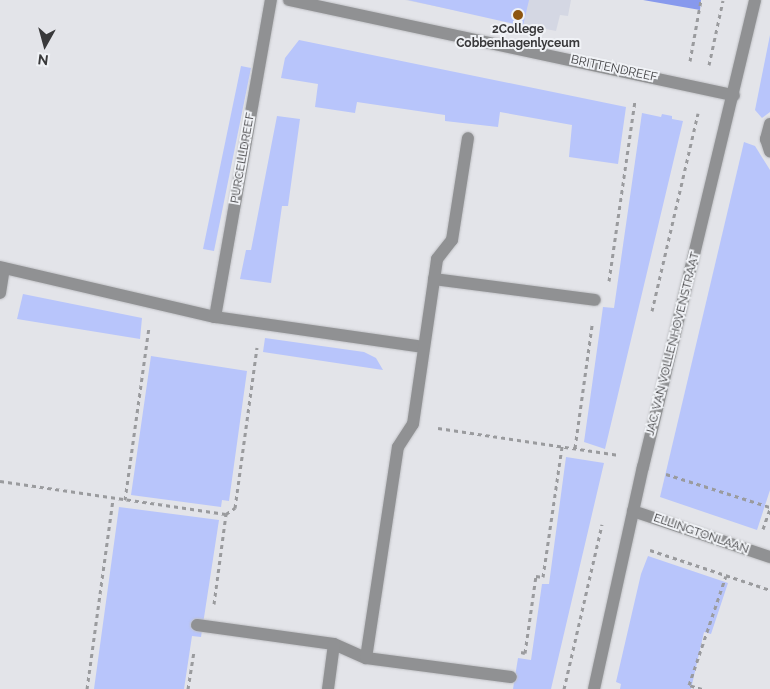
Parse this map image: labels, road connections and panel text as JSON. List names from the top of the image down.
{
  "streets": {
    "street": [
      "BRITTENDREEF",
      "PURCELLDREEF",
      "JAC. VAN VOLLENHOVENSTRAAT",
      "ELLINGTONLAAN"
    ]
  },
  "crossings": [
    ["BRITTENDREEF", "JAC. VAN VOLLENHOVENSTRAAT"],
    ["JAC. VAN VOLLENHOVENSTRAAT", "ELLINGTONLAAN"]
  ],
  "places": ["2College Cobbenhagenlyceum"],
  "north": "bottom"
}
